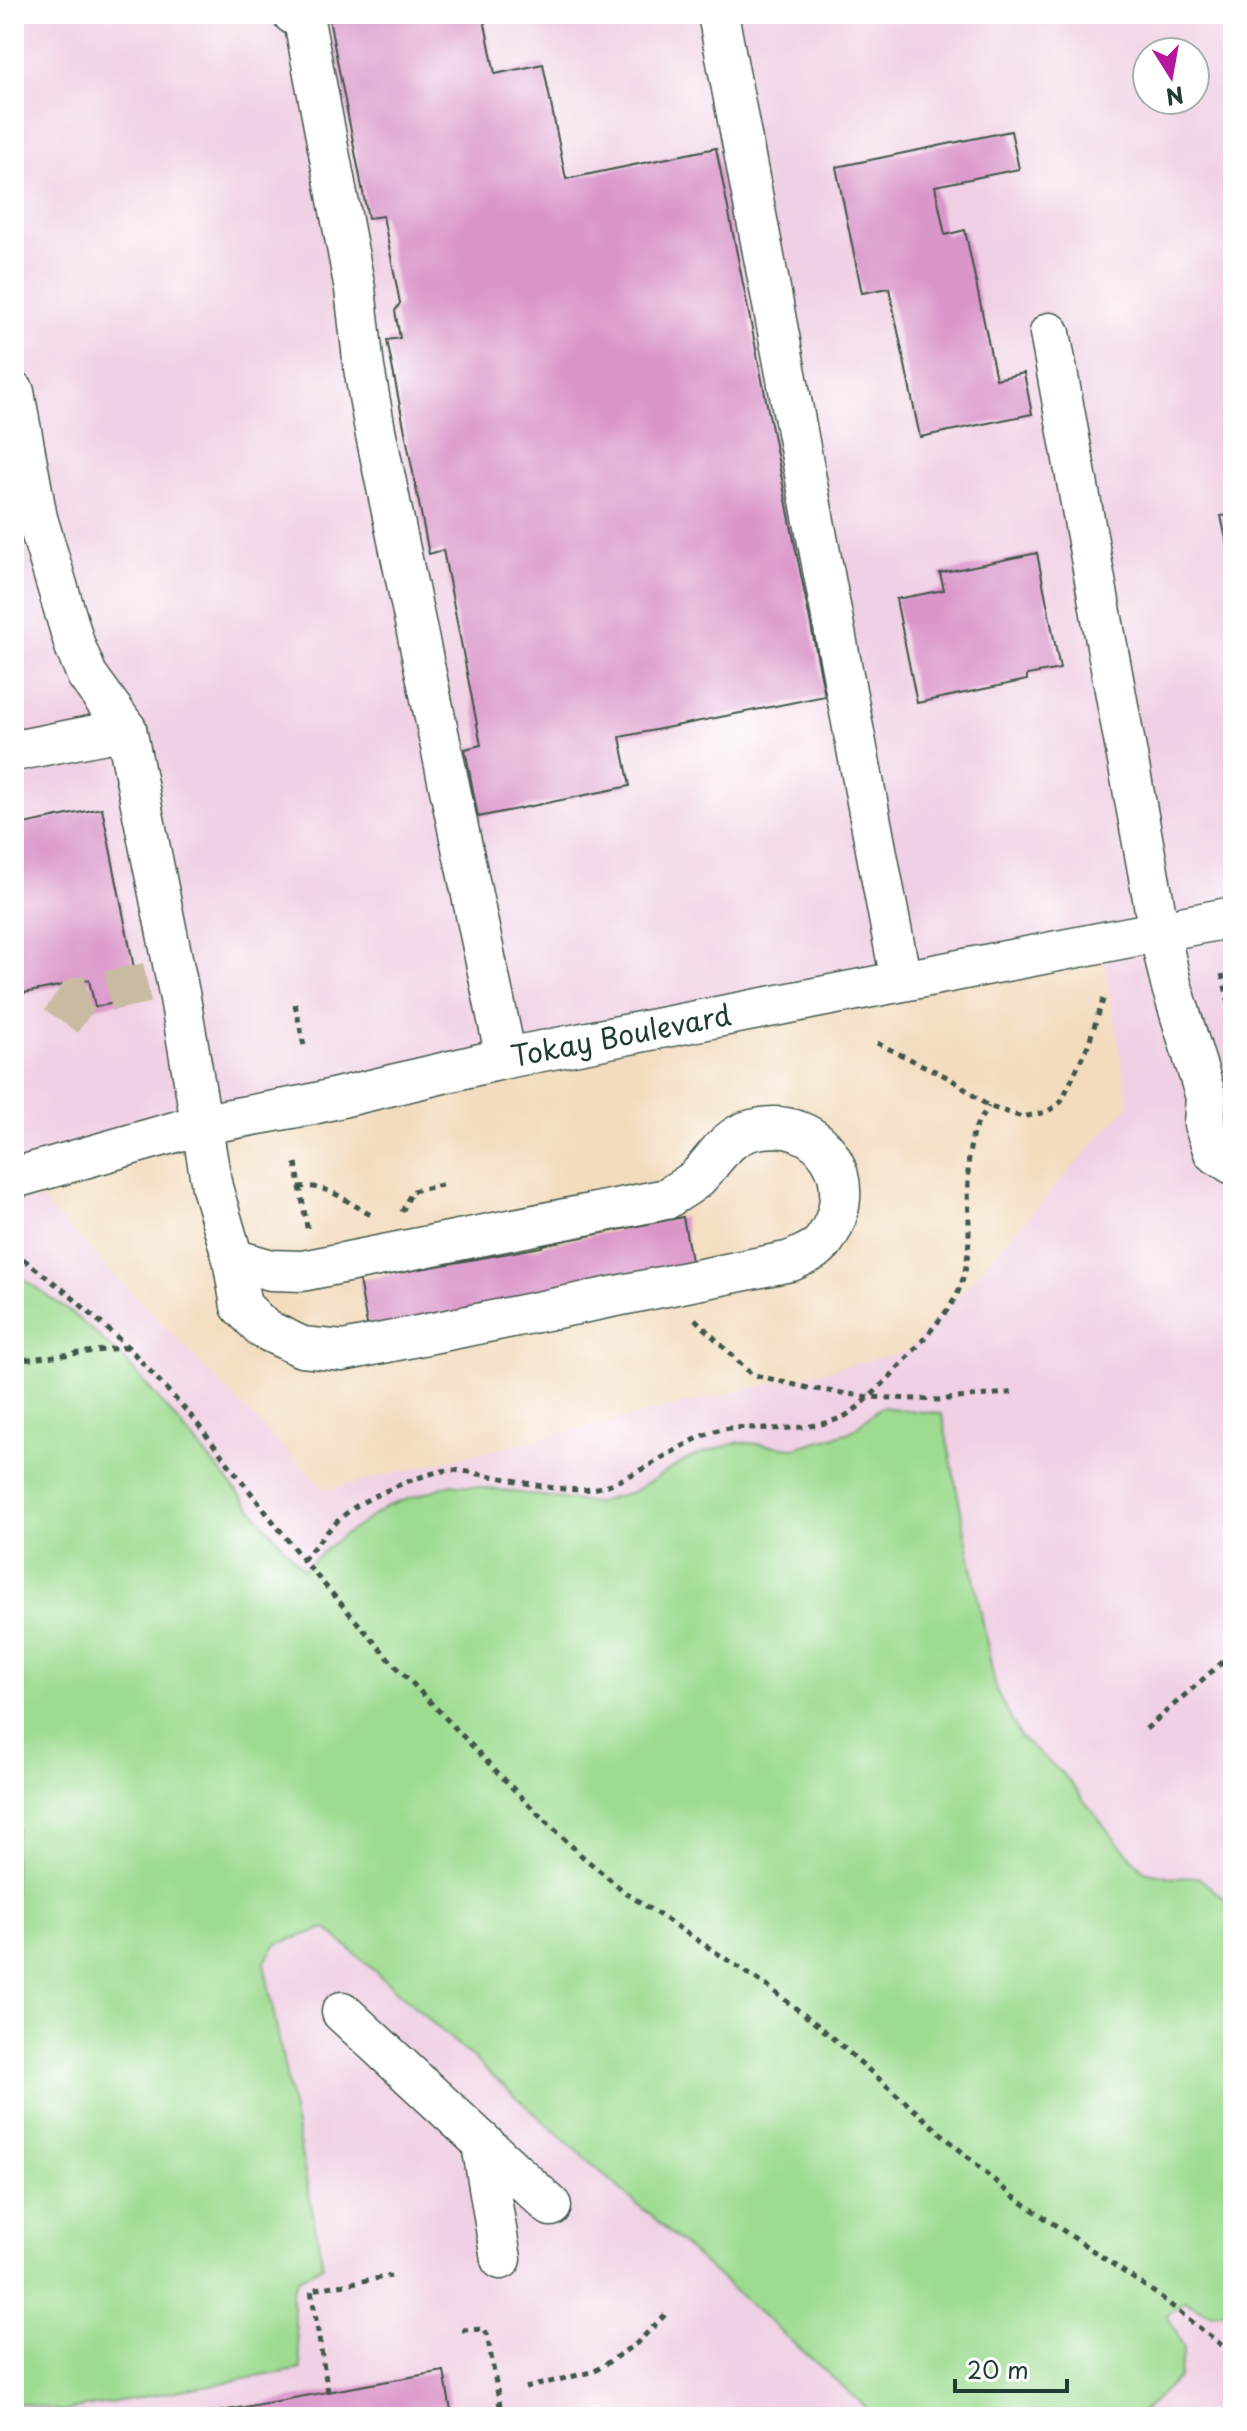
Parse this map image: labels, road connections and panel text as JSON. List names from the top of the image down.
{
  "streets": {
    "street": ["Tokay Boulevard"]
  },
  "scale_bar": "20 m",
  "north": "bottom"
}
